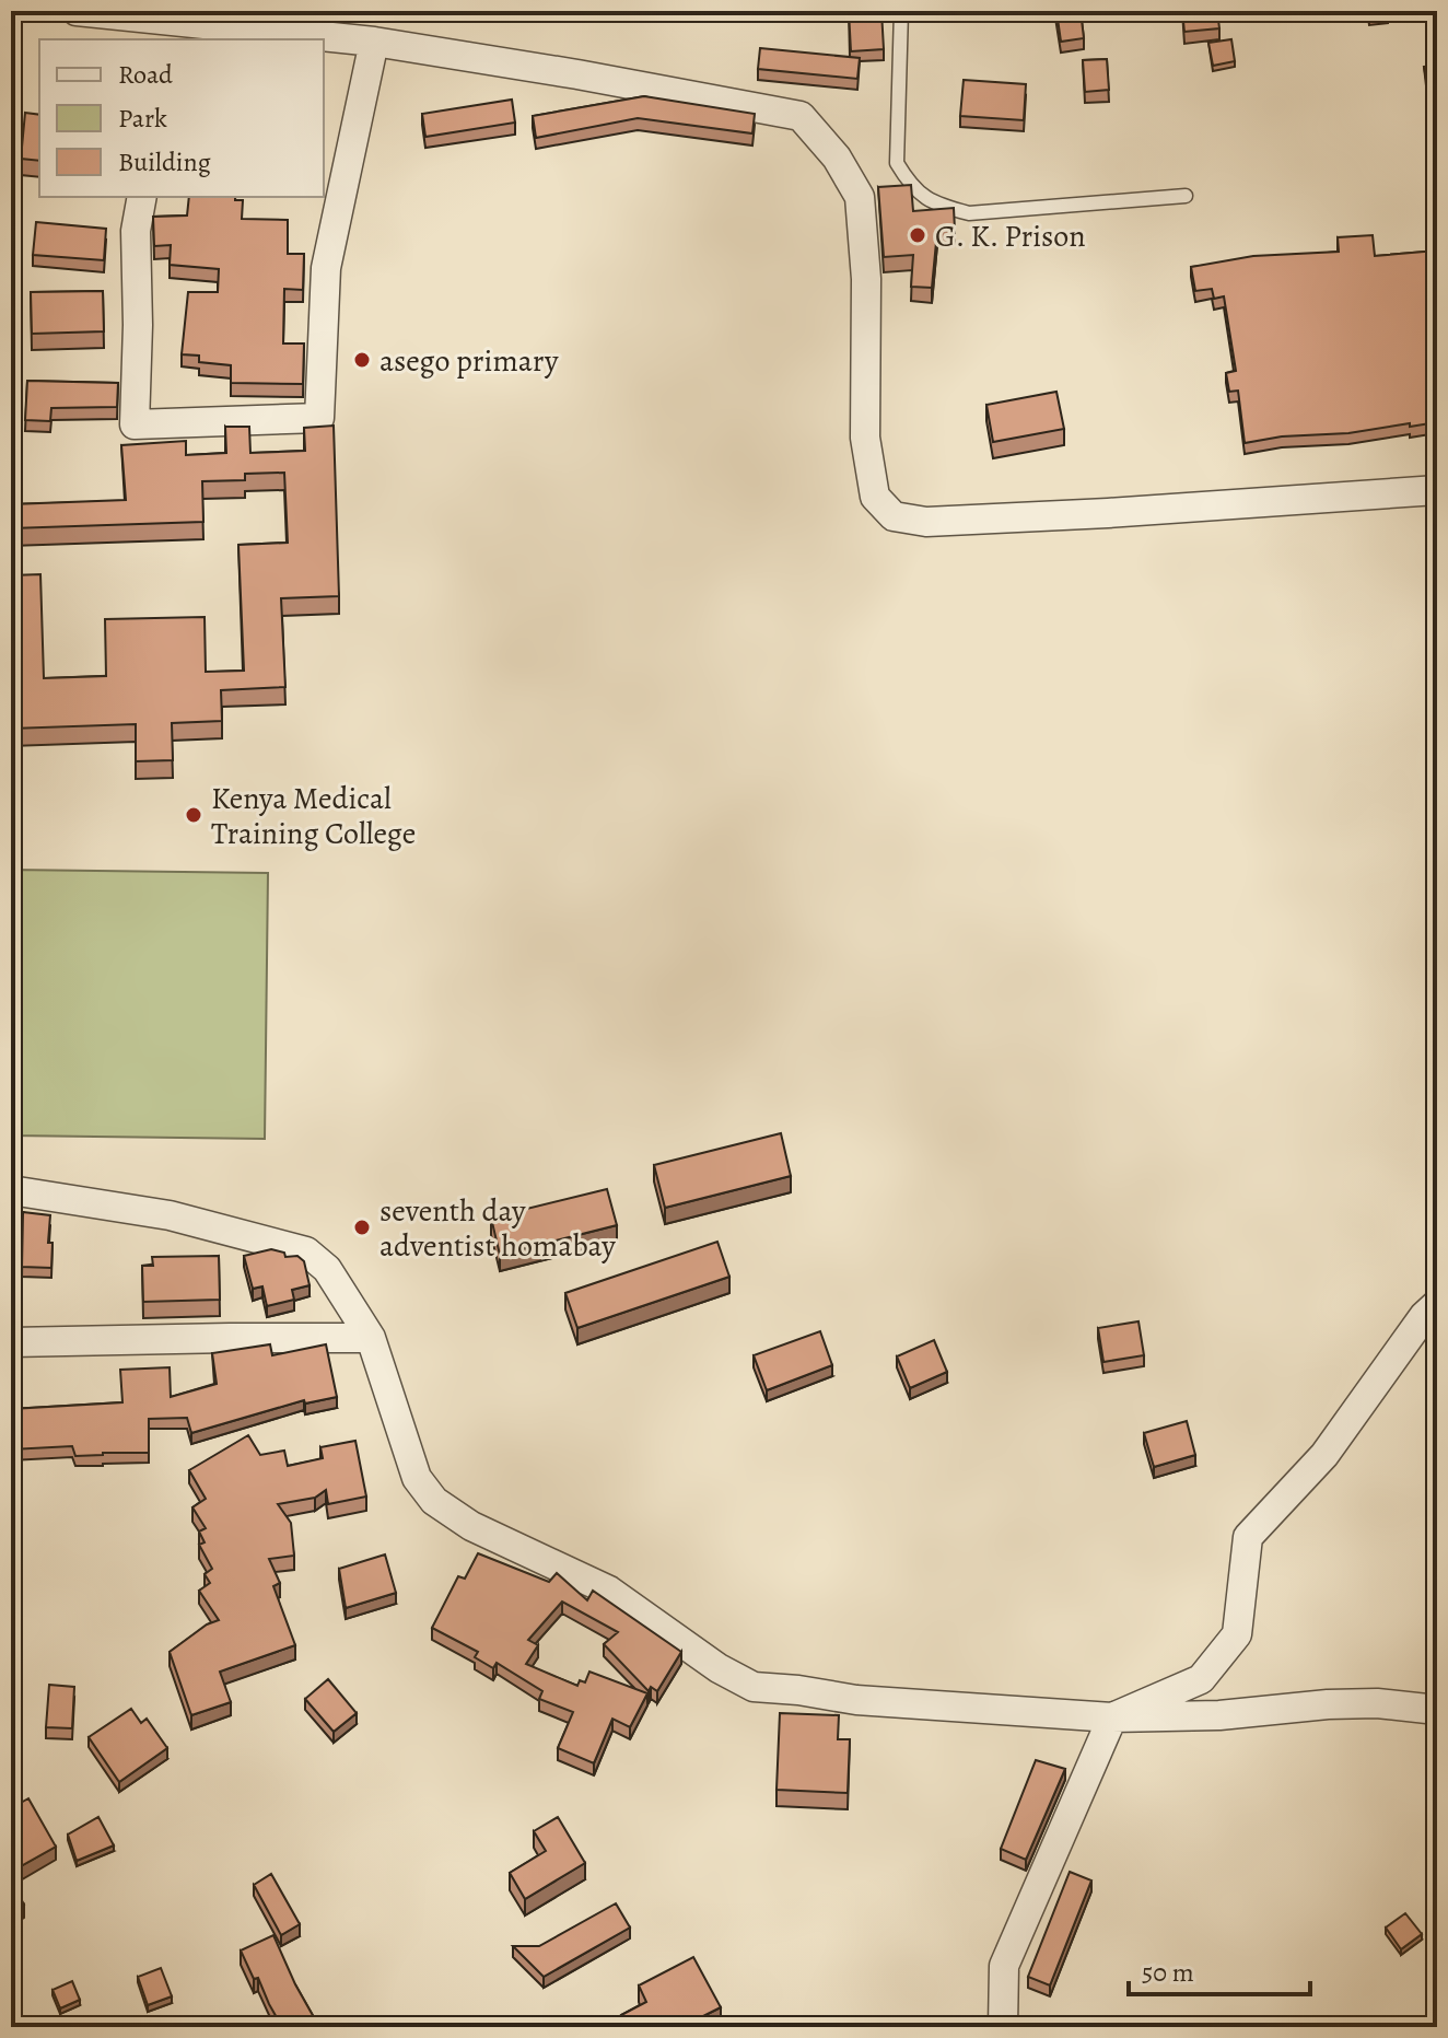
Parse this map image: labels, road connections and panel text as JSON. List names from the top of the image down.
{
  "places": [
    "G. K. Prison",
    "asego primary",
    "Kenya Medical Training College",
    "seventh day adventist homabay"
  ],
  "legend": ["Road", "Park", "Building"],
  "scale_bar": "50 m"
}
